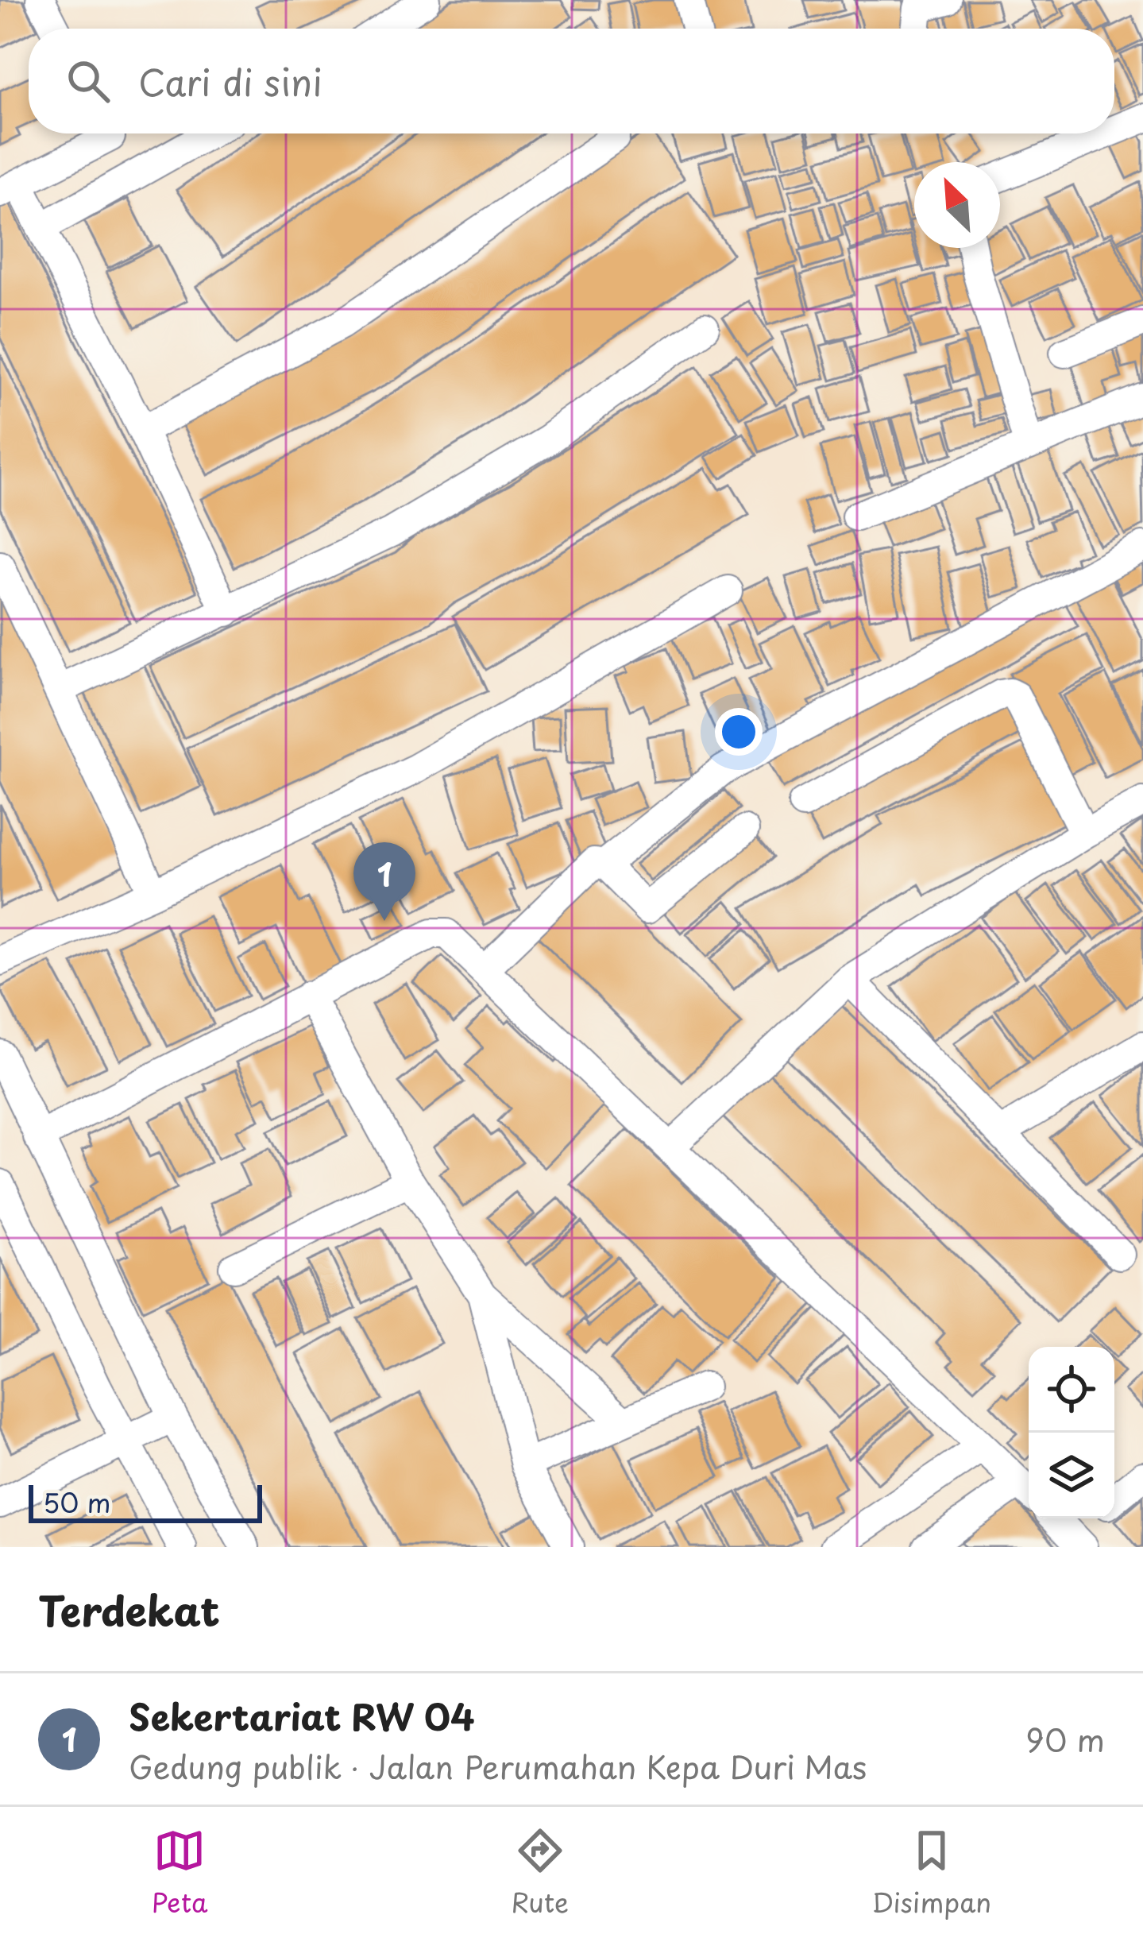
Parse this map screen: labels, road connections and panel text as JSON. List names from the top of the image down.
{
  "scale_bar": "50 m",
  "north": "top left",
  "page": {
    "search": "Cari di sini",
    "pins": "1",
    "scale": "50 m",
    "heading": "Terdekat",
    "list": [
      {
        "mark": "1",
        "name": "Sekertariat RW 04",
        "note": "Gedung publik · Jalan Perumahan Kepa Duri Mas",
        "value": "90 m"
      }
    ],
    "nav": ["Peta", "Rute", "Disimpan"]
  }
}
